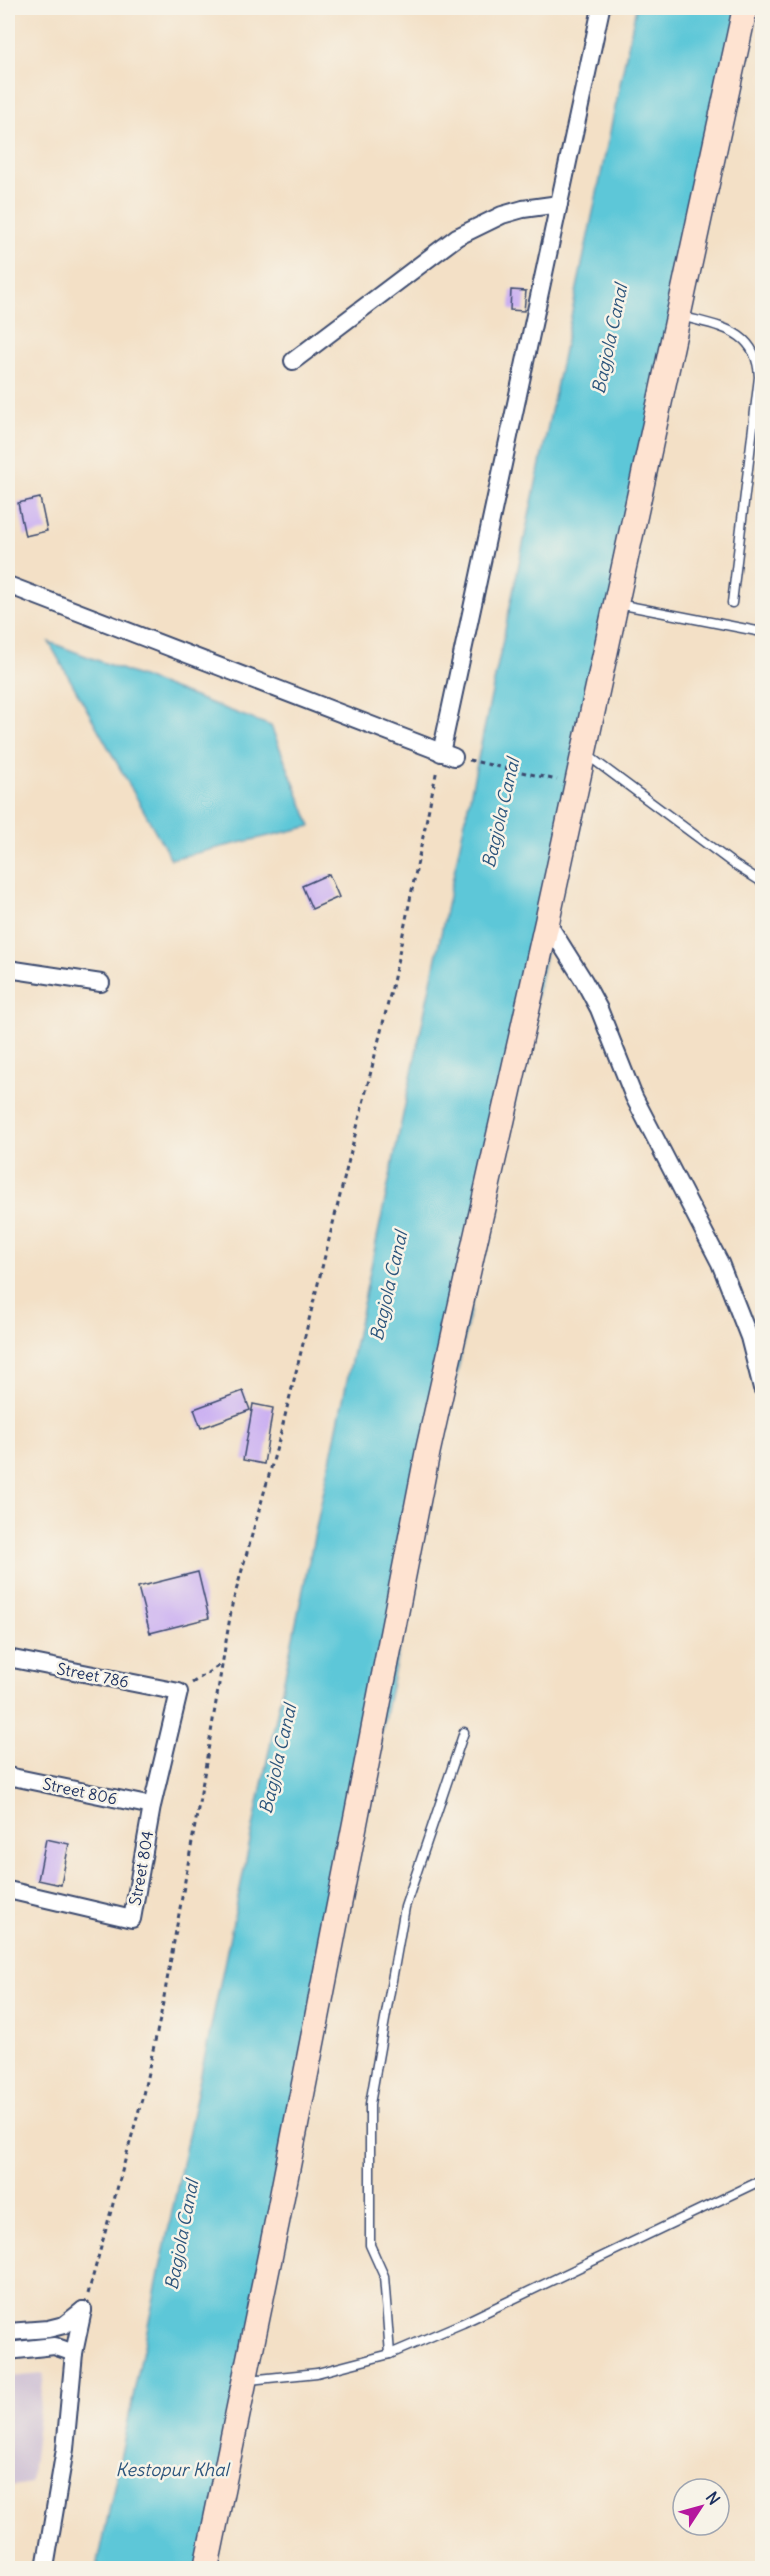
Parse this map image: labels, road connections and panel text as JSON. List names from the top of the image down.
{
  "streets": {
    "street": ["Street 786", "Street 806", "Street 804"]
  },
  "crossings": [
    ["Street 786", "Street 804"],
    ["Street 806", "Street 804"]
  ],
  "water": ["Bagjola Canal", "Kestopur Khal"],
  "north": "top right"
}
